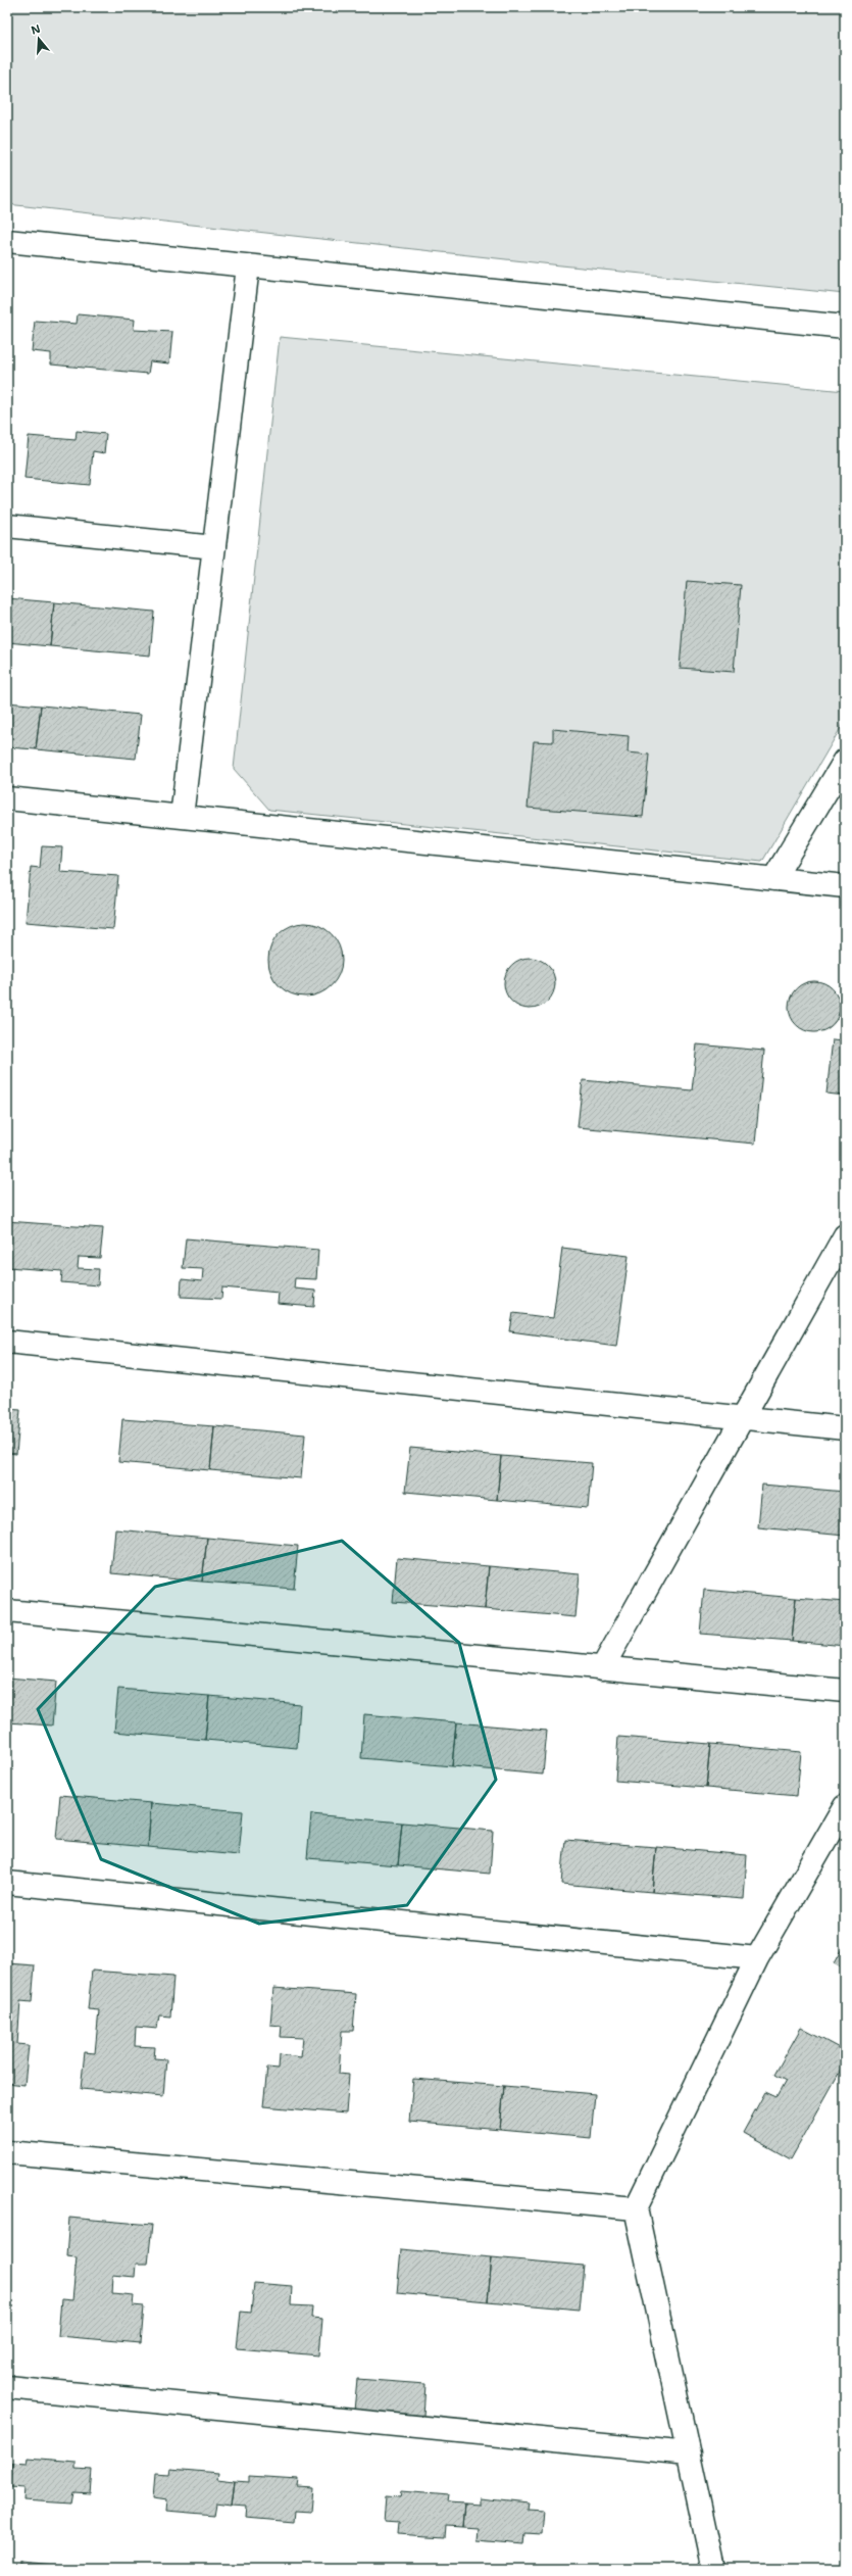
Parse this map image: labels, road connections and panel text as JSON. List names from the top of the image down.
{
  "north": "top"
}
